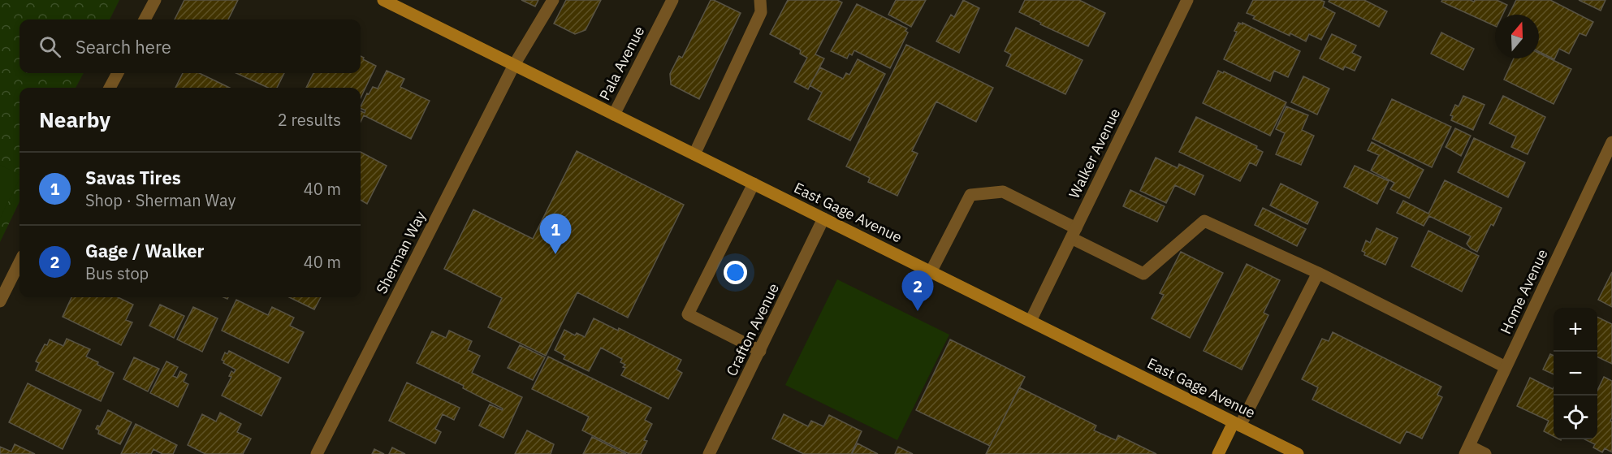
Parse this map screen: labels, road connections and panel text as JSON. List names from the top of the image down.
{
  "streets": {
    "main road": ["East Gage Avenue"],
    "street": [
      "Pala Avenue",
      "Walker Avenue",
      "Sherman Way",
      "Home Avenue",
      "Crafton Avenue"
    ]
  },
  "crossings": [
    ["Pala Avenue", "East Gage Avenue"],
    ["Walker Avenue", "East Gage Avenue"],
    ["East Gage Avenue", "Sherman Way"],
    ["East Gage Avenue", "Crafton Avenue"]
  ],
  "north": "top",
  "page": {
    "search": "Search here",
    "heading": ["Nearby", "2 results"],
    "list": [
      {
        "mark": "1",
        "name": "Savas Tires",
        "note": "Shop · Sherman Way",
        "value": "40 m"
      },
      {
        "mark": "2",
        "name": "Gage / Walker",
        "note": "Bus stop",
        "value": "40 m"
      }
    ],
    "pins": ["1", "2"],
    "map_buttons": ["+", "−"]
  }
}
